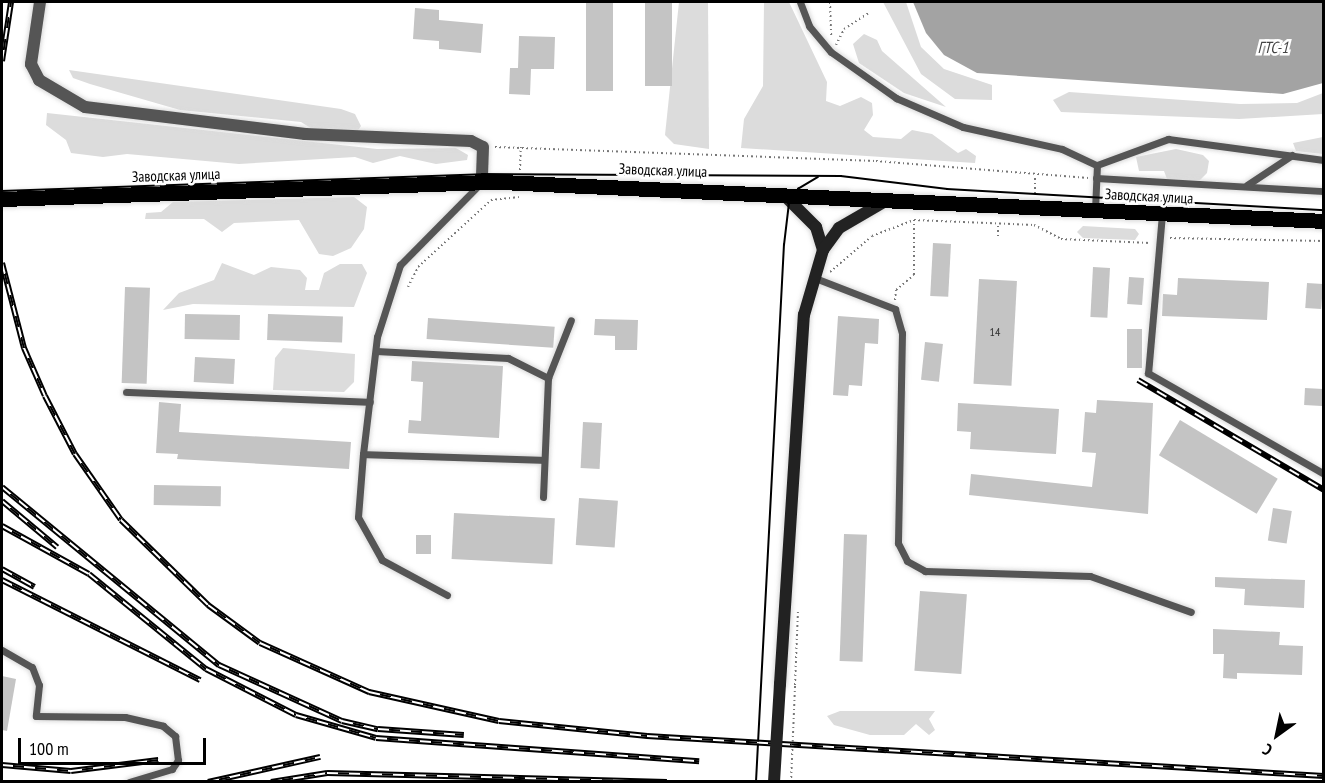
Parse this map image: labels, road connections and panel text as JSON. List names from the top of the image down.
{
  "streets": {
    "main road": ["Заводская улица"]
  },
  "water": ["ГТС-1"],
  "house_numbers": ["14"],
  "scale_bar": "100 m",
  "north": "bottom left"
}
